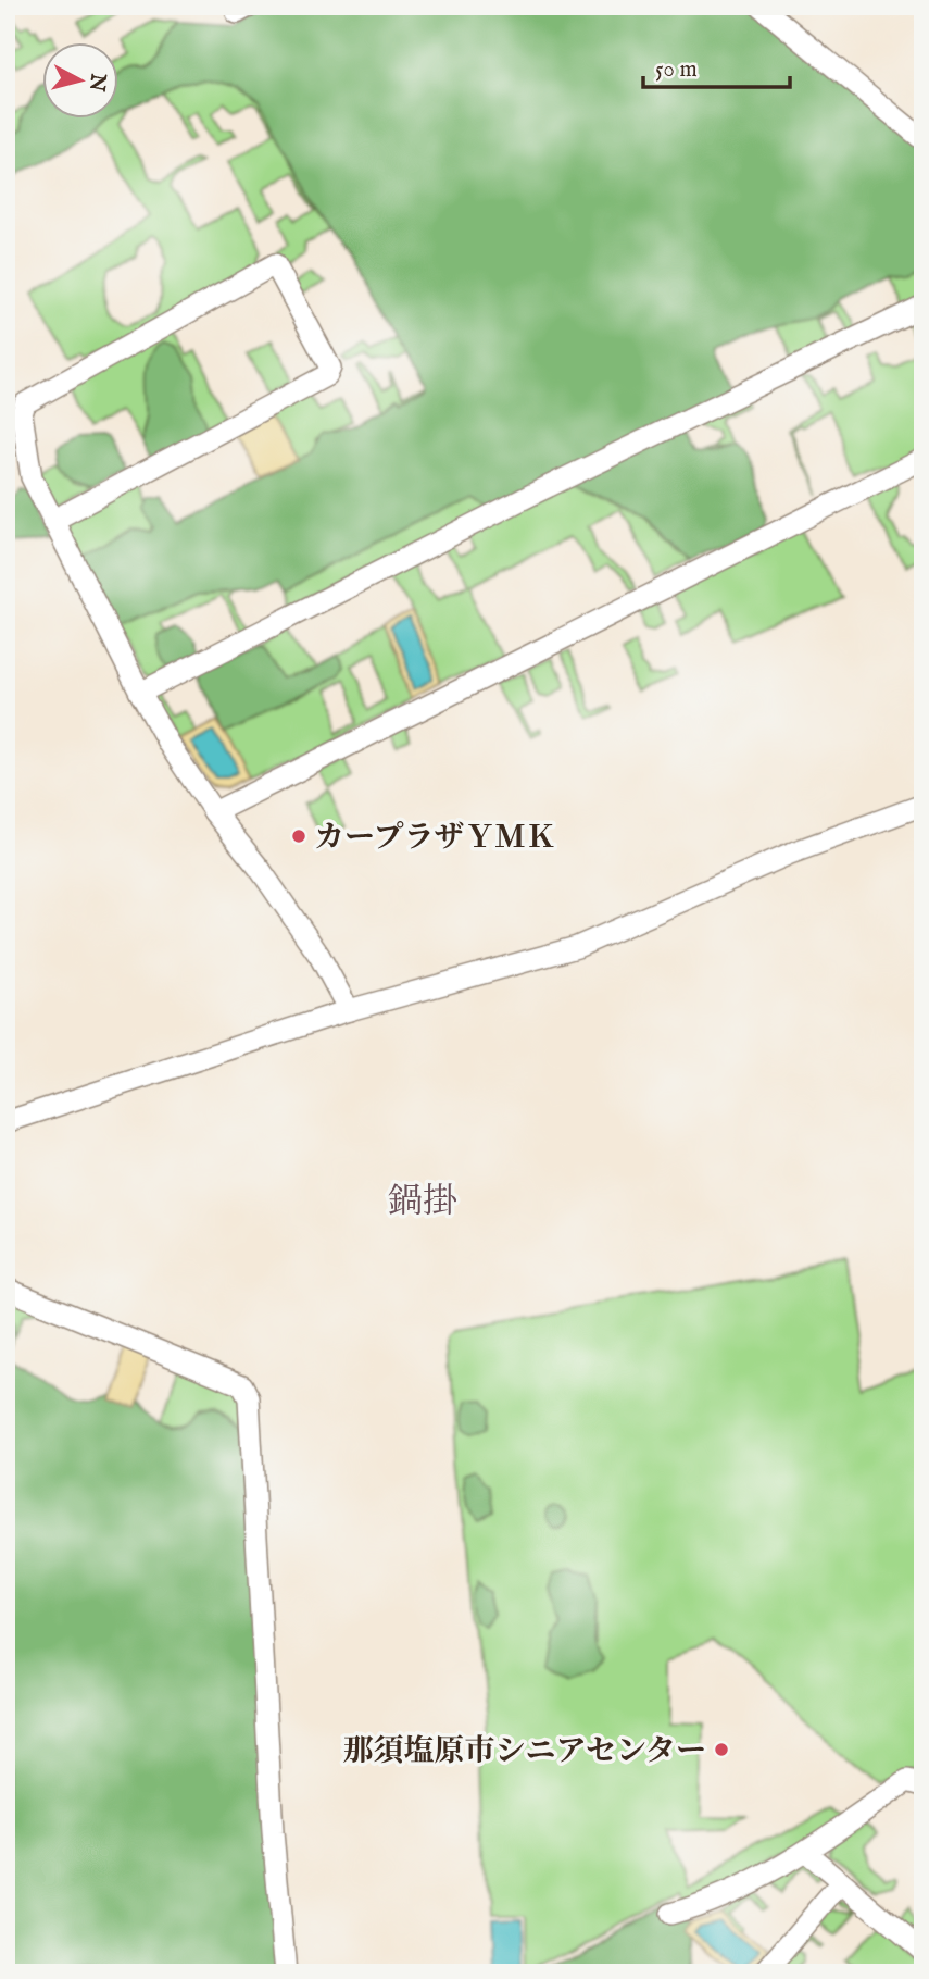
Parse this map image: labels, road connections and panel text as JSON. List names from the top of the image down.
{
  "districts": ["鍋掛"],
  "places": ["カープラザＹＭＫ", "那須塩原市シニアセンター"],
  "scale_bar": "50 m",
  "north": "right"
}
